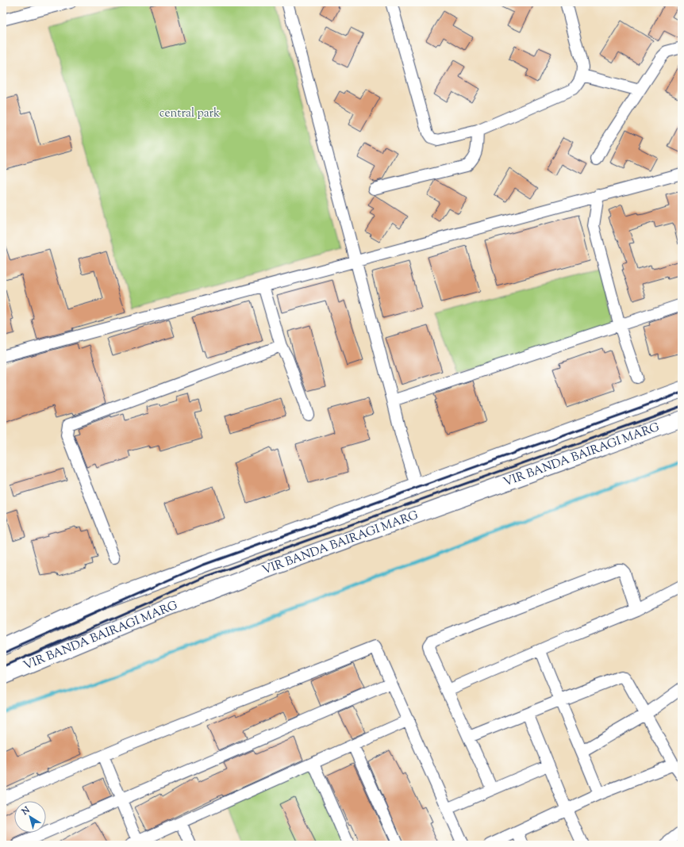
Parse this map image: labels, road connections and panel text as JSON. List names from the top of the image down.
{
  "streets": {
    "main road": ["VIR BANDA BAIRAGI MARG"]
  },
  "parks": ["central park"],
  "north": "top left"
}
